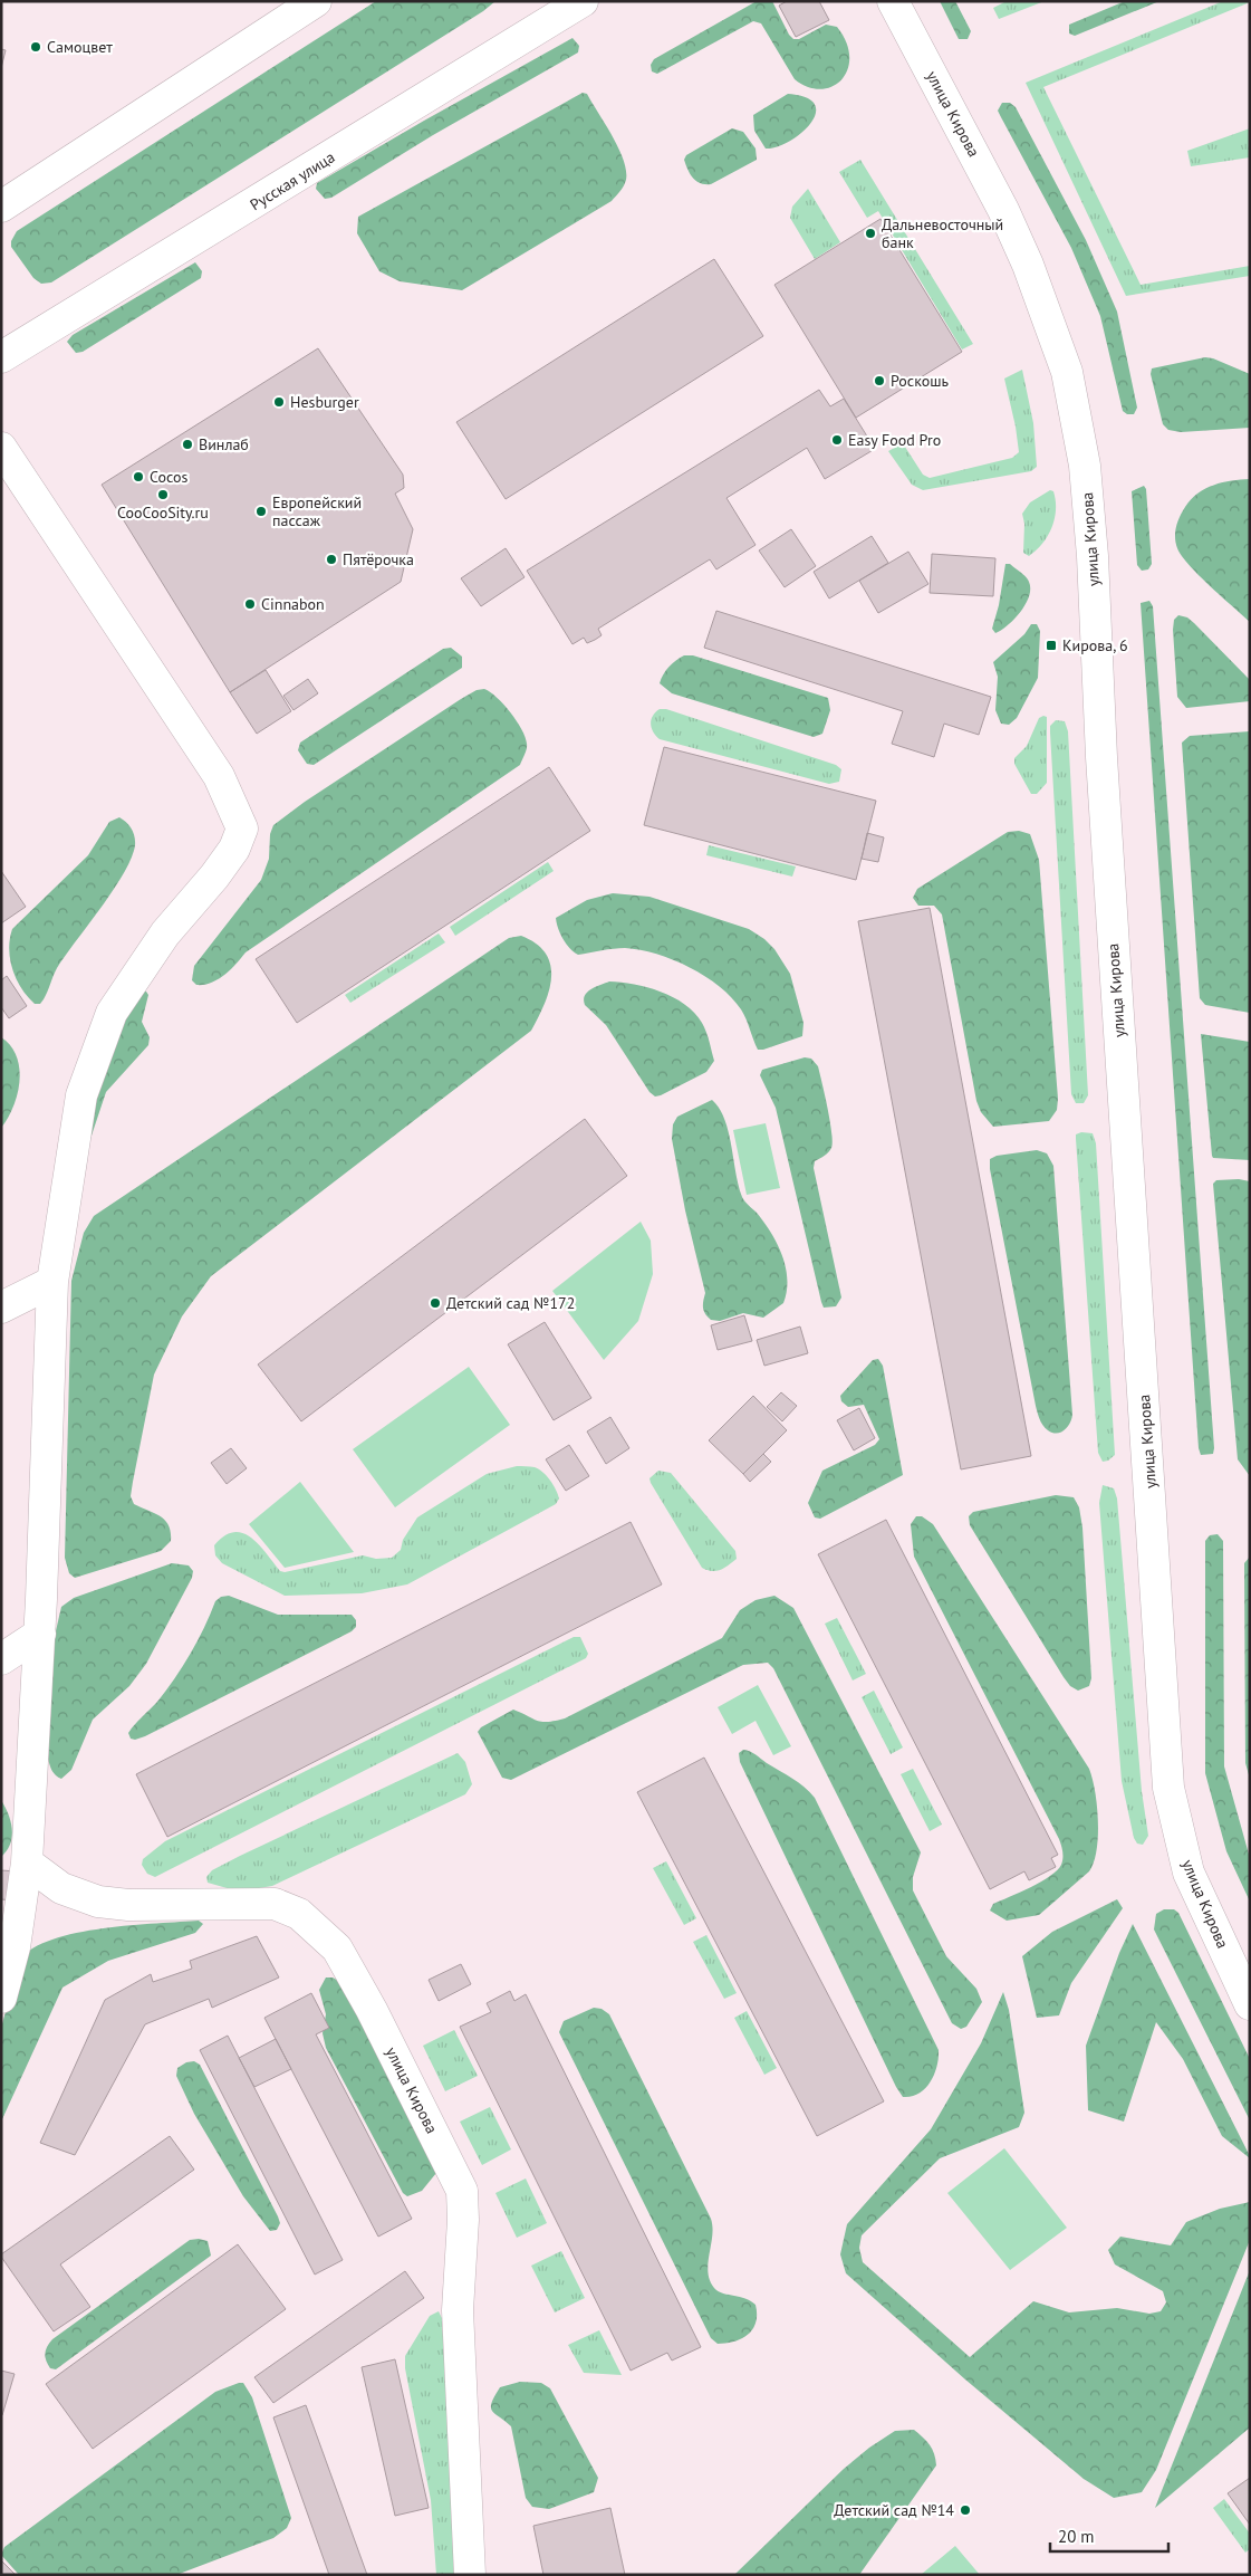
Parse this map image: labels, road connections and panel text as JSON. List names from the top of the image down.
{
  "streets": {
    "main road": ["улица Кирова", "Русская улица"]
  },
  "places": {
    "other": [
      "Самоцвет",
      "Дальневосточный банк",
      "Роскошь",
      "Hesburger",
      "Easy Food Pro",
      "Винлаб",
      "Cocos",
      "CooCooSity.ru",
      "Европейский пассаж",
      "Пятёрочка",
      "Cinnabon",
      "Детский сад №172",
      "Детский сад №14"
    ],
    "transit": ["Кирова, 6"]
  },
  "scale_bar": "20 m"
}
